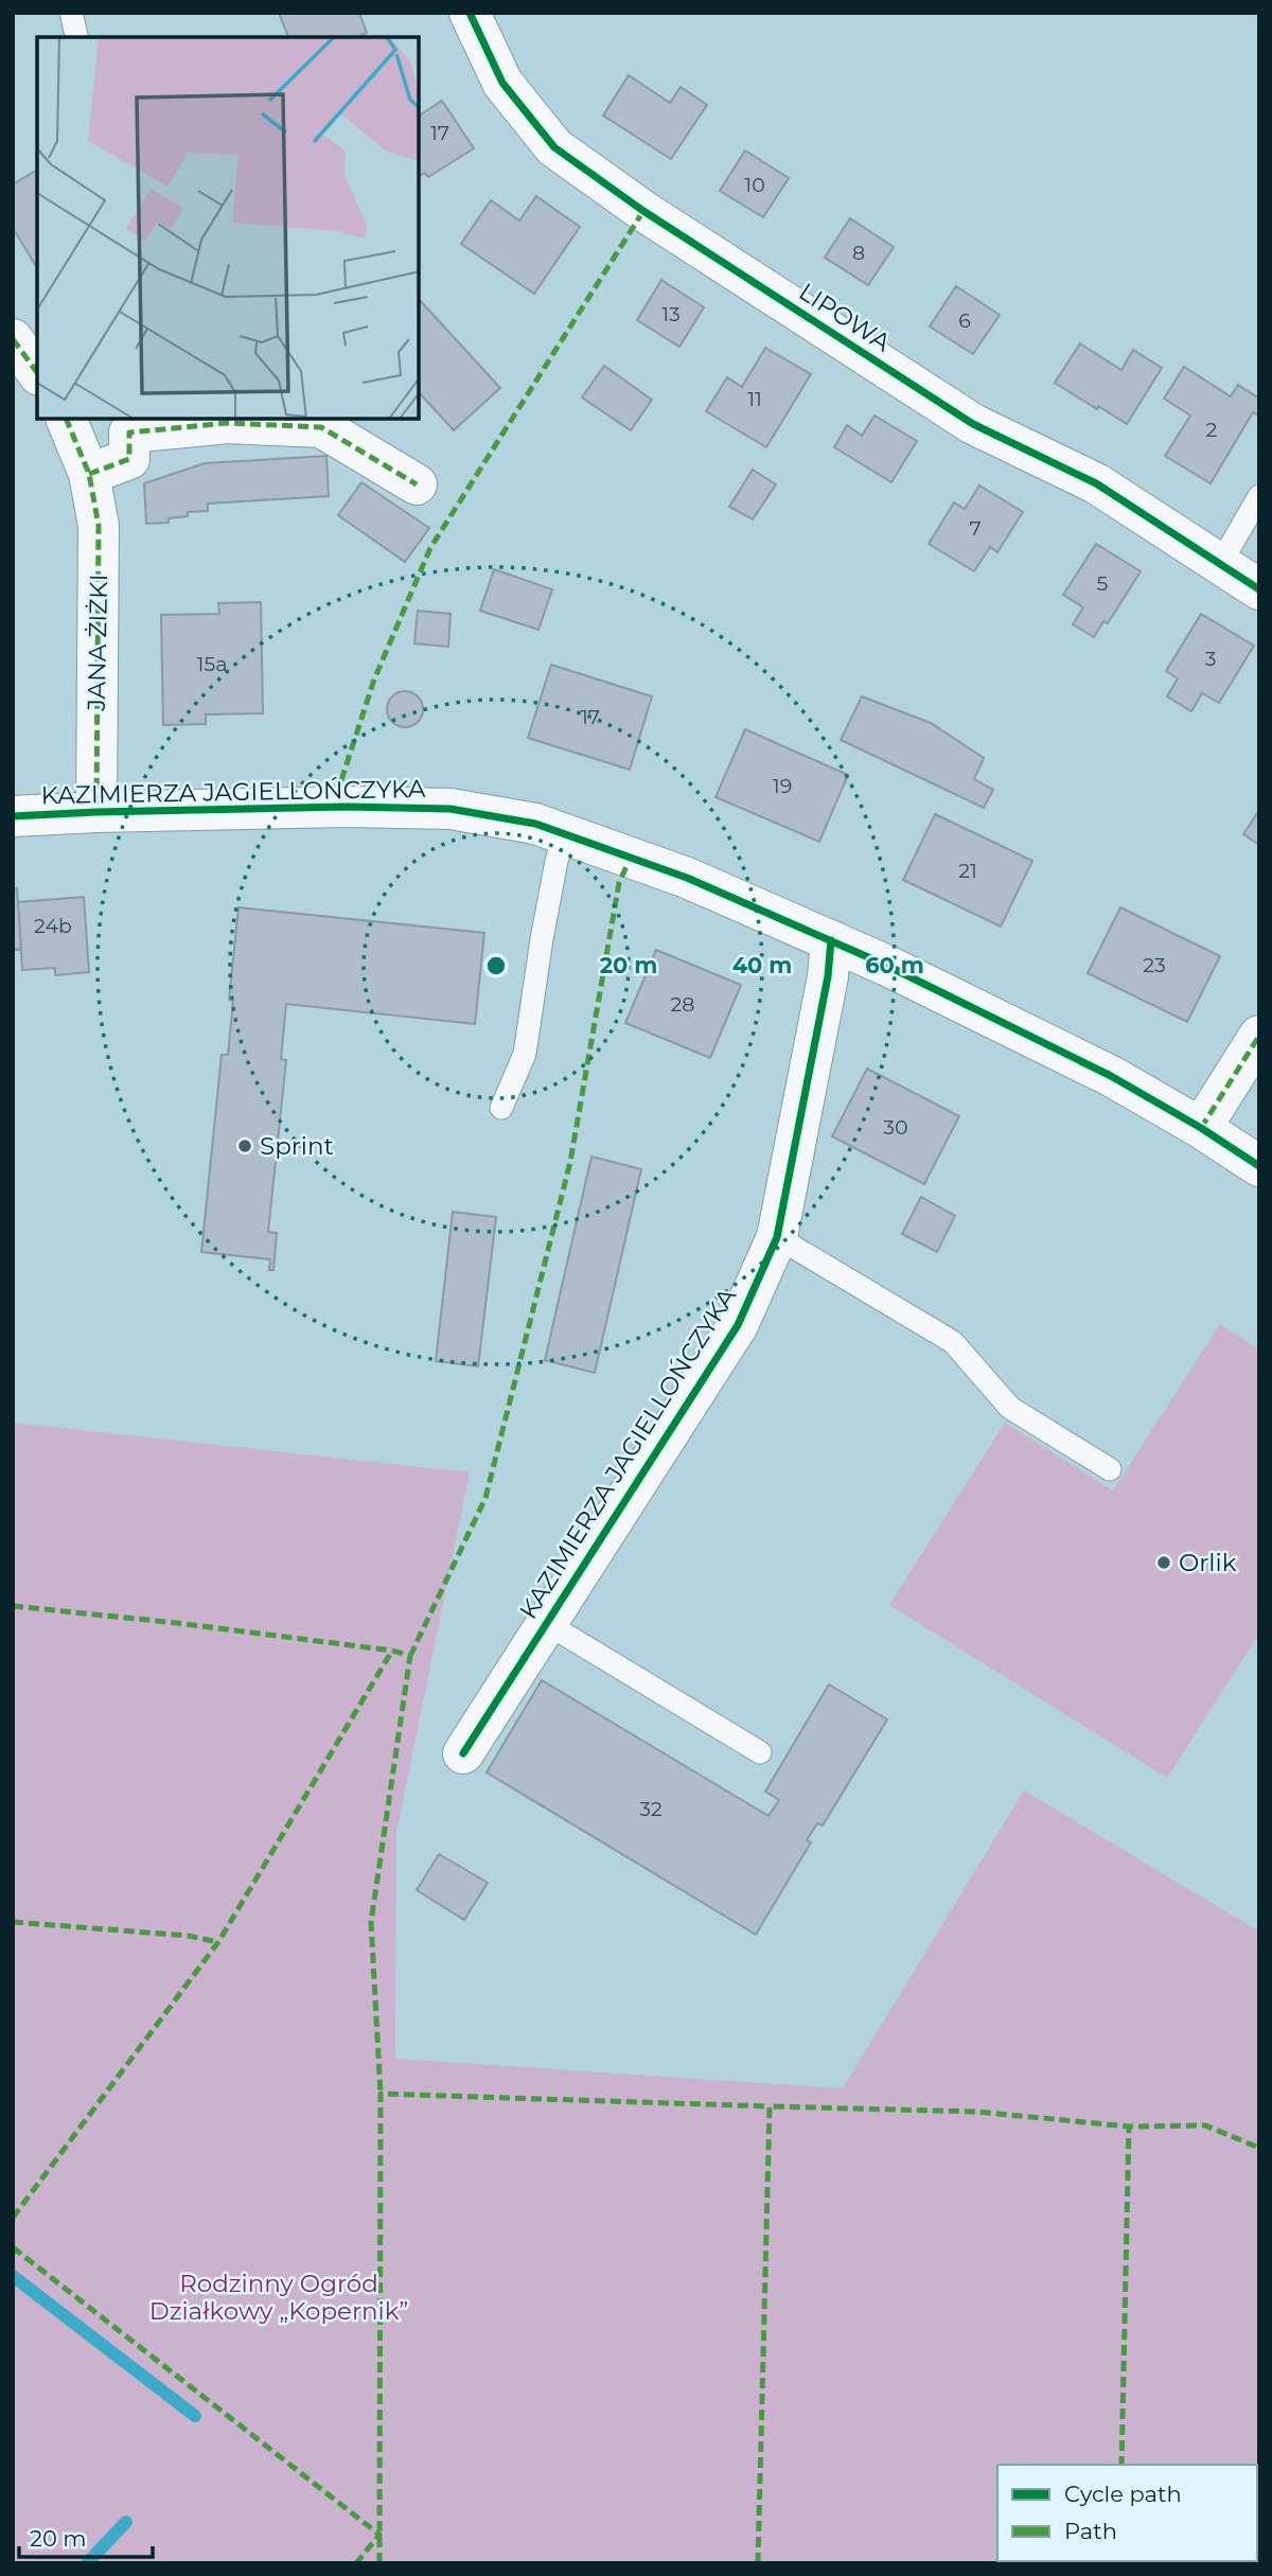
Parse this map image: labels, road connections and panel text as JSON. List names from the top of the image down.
{
  "streets": {
    "street": ["LIPOWA", "JANA ŻIŻKI", "KAZIMIERZA JAGIELLOŃCZYKA"]
  },
  "crossings": [
    ["JANA ŻIŻKI", "KAZIMIERZA JAGIELLOŃCZYKA"]
  ],
  "parks": ["Rodzinny Ogród Działkowy „Kopernik”"],
  "places": ["Sprint", "Orlik"],
  "house_numbers": [
    "17",
    "10",
    "8",
    "13",
    "6",
    "11",
    "2",
    "7",
    "5",
    "3",
    "15a",
    "17",
    "19",
    "21",
    "24b",
    "23",
    "28",
    "30",
    "32"
  ],
  "legend": ["Cycle path", "Path"],
  "scale_bar": "20 m",
  "rings": ["20 m", "40 m", "60 m"]
}
